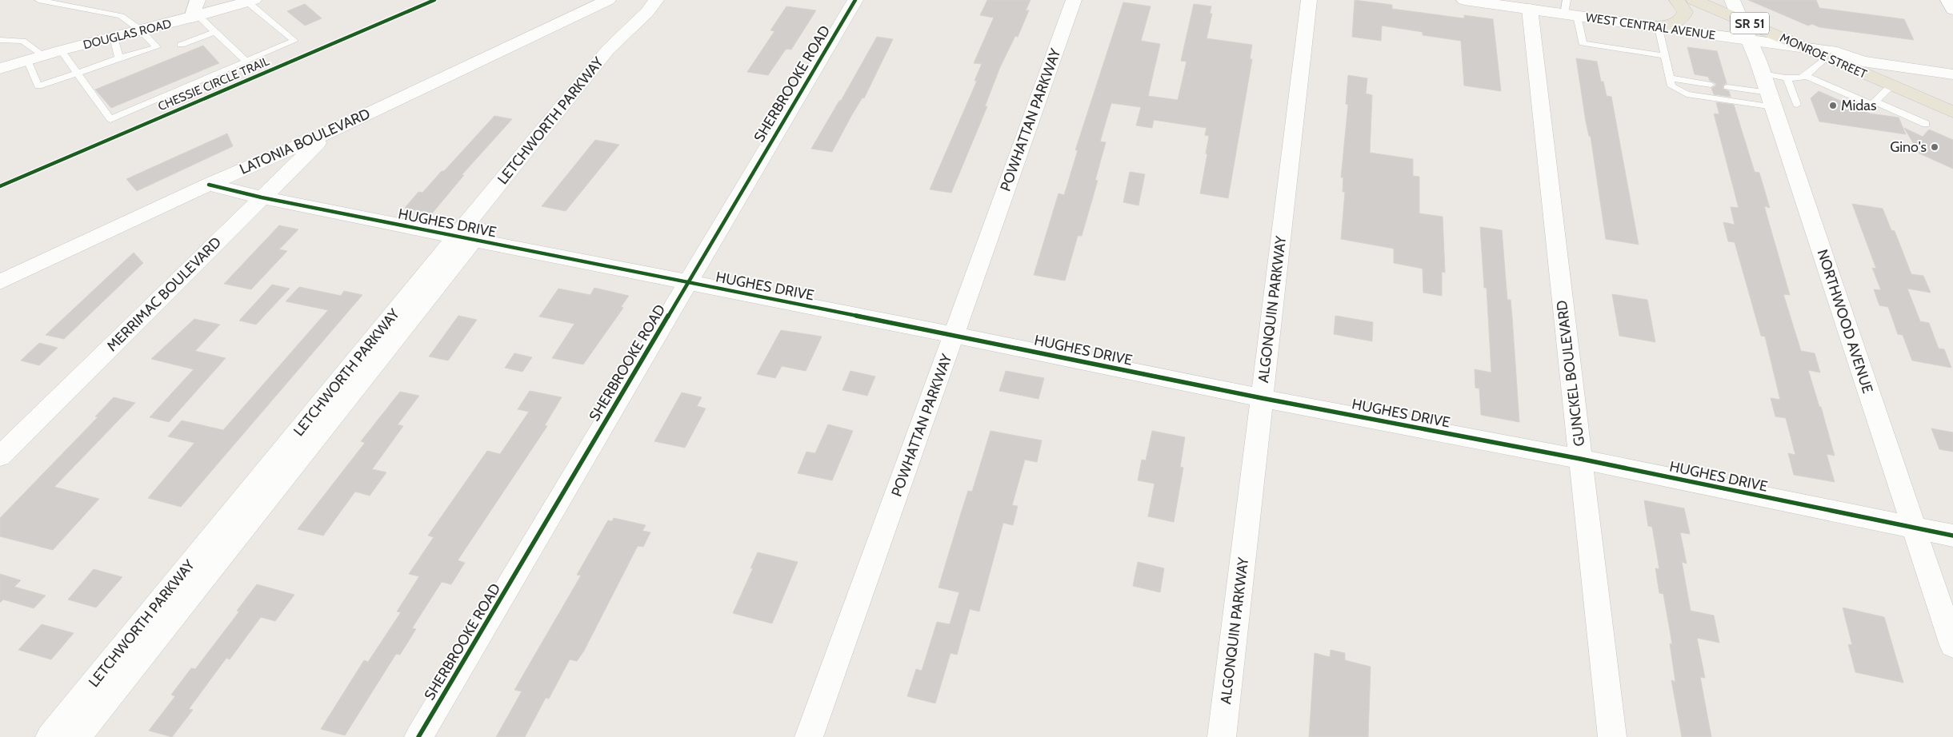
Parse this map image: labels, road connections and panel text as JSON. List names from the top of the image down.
{
  "streets": {
    "main road": ["SR 51", "MONROE STREET"],
    "street": [
      "WEST CENTRAL AVENUE",
      "DOUGLAS ROAD",
      "SHERBROOKE ROAD",
      "POWHATTAN PARKWAY",
      "LETCHWORTH PARKWAY",
      "LATONIA BOULEVARD",
      "HUGHES DRIVE",
      "MERRIMAC BOULEVARD",
      "ALGONQUIN PARKWAY",
      "NORTHWOOD AVENUE",
      "GUNCKEL BOULEVARD"
    ],
    "cycle path": ["CHESSIE CIRCLE TRAIL"]
  },
  "crossings": [
    ["WEST CENTRAL AVENUE", "MONROE STREET"],
    ["WEST CENTRAL AVENUE", "NORTHWOOD AVENUE"],
    ["WEST CENTRAL AVENUE", "GUNCKEL BOULEVARD"],
    ["MONROE STREET", "NORTHWOOD AVENUE"],
    ["SHERBROOKE ROAD", "HUGHES DRIVE"],
    ["POWHATTAN PARKWAY", "HUGHES DRIVE"],
    ["LETCHWORTH PARKWAY", "HUGHES DRIVE"],
    ["LATONIA BOULEVARD", "HUGHES DRIVE"],
    ["LATONIA BOULEVARD", "MERRIMAC BOULEVARD"],
    ["HUGHES DRIVE", "MERRIMAC BOULEVARD"],
    ["HUGHES DRIVE", "ALGONQUIN PARKWAY"],
    ["HUGHES DRIVE", "NORTHWOOD AVENUE"],
    ["HUGHES DRIVE", "GUNCKEL BOULEVARD"]
  ],
  "places": ["Midas", "Gino's"]
}
